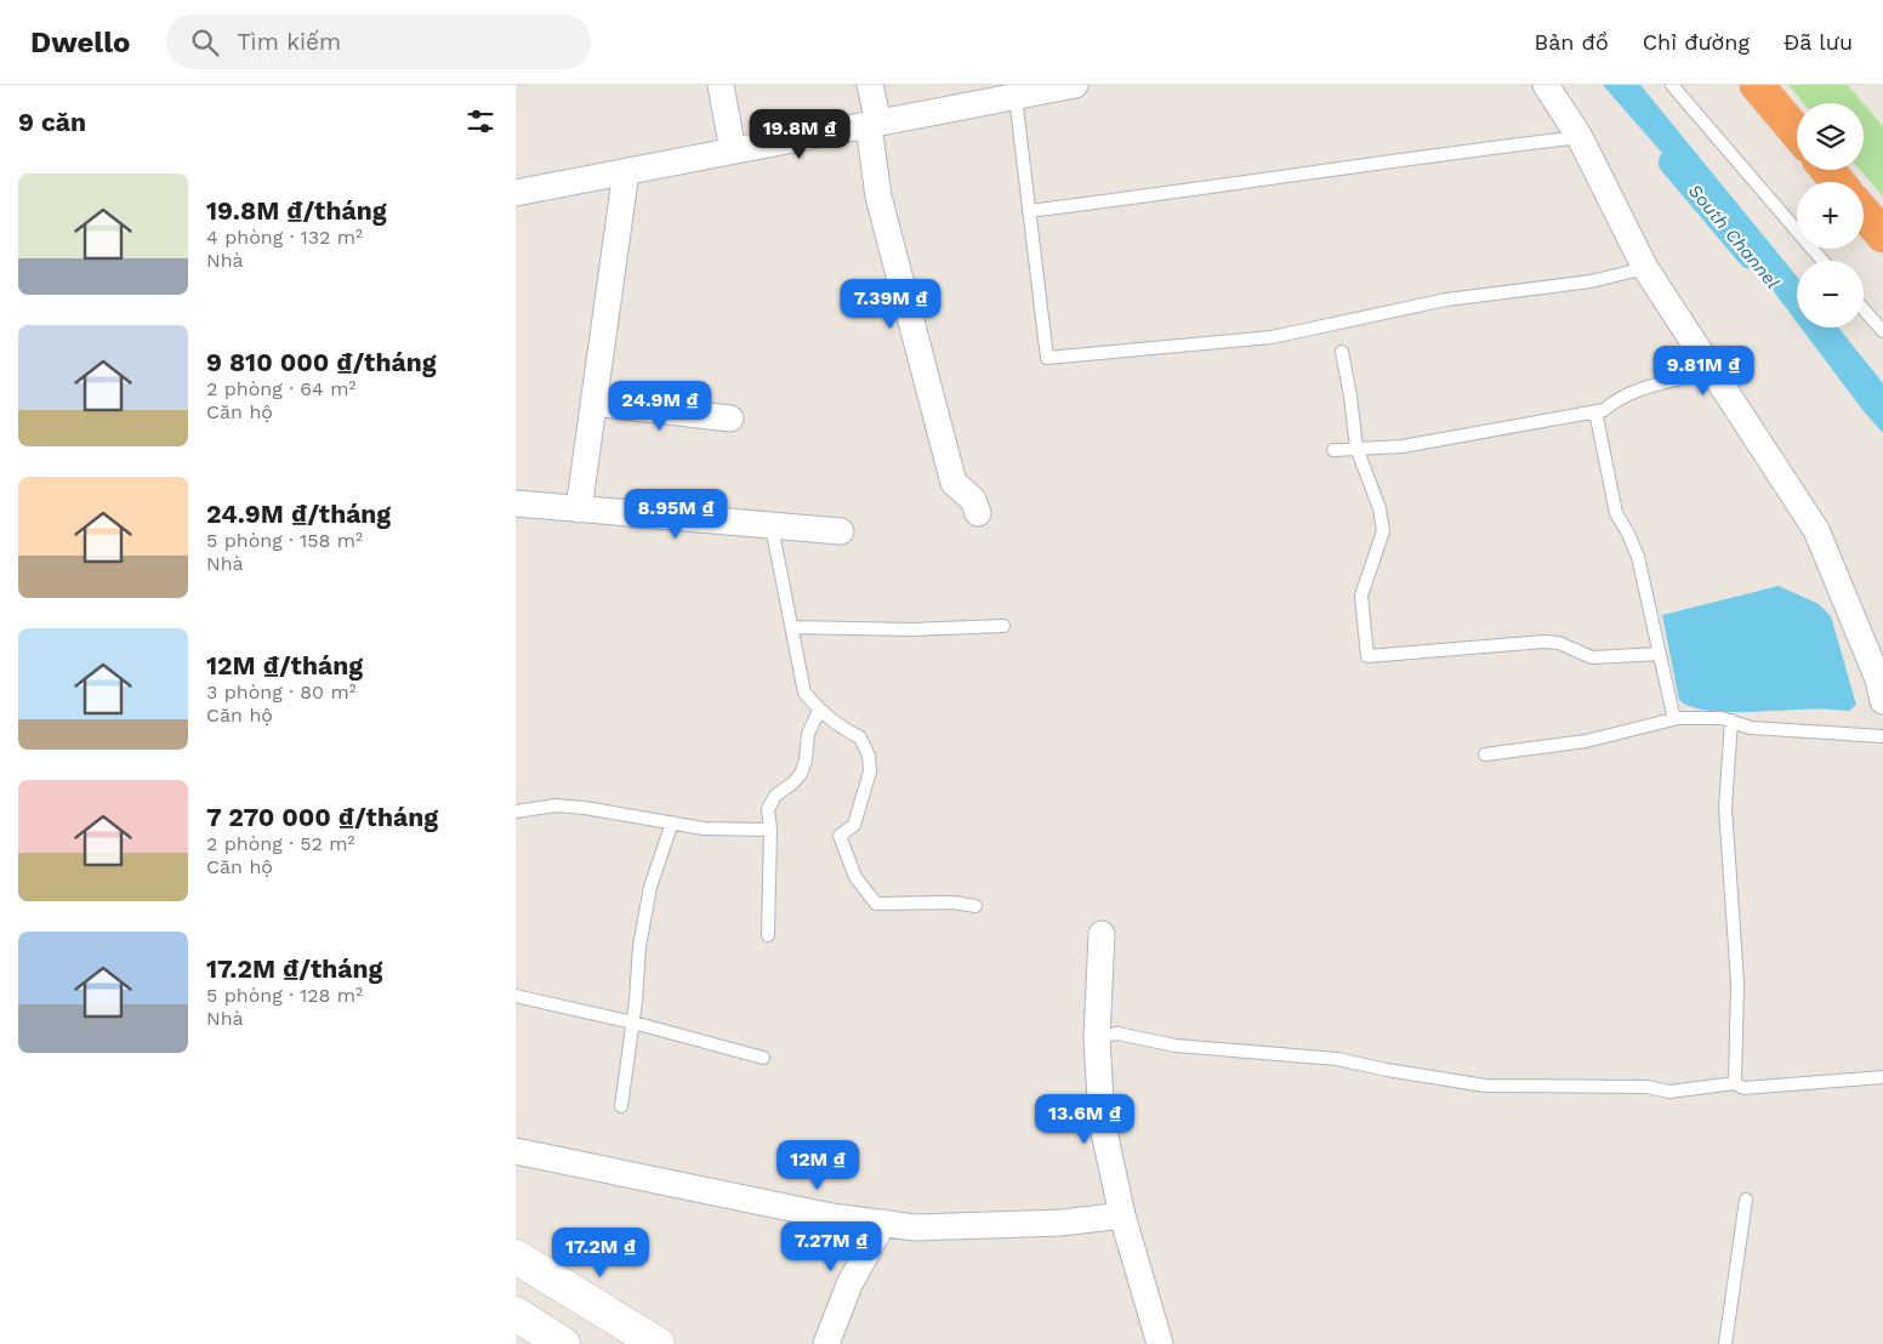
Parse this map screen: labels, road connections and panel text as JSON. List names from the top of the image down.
{
  "water": ["South Channel"],
  "page": {
    "header": "Dwello",
    "search": "Tìm kiếm",
    "nav": ["Bản đồ", "Chỉ đường", "Đã lưu"],
    "heading": "9 căn",
    "map_buttons": ["+", "−"],
    "price": [
      "19.8M ₫",
      "7.39M ₫",
      "9.81M ₫",
      "24.9M ₫",
      "8.95M ₫",
      "13.6M ₫",
      "12M ₫",
      "7.27M ₫",
      "17.2M ₫"
    ],
    "list": [
      {
        "name": "19.8M ₫/tháng",
        "note": "4 phòng · 132 m² · Nhà"
      },
      {
        "name": "9 810 000 ₫/tháng",
        "note": "2 phòng · 64 m² · Căn hộ"
      },
      {
        "name": "24.9M ₫/tháng",
        "note": "5 phòng · 158 m² · Nhà"
      },
      {
        "name": "12M ₫/tháng",
        "note": "3 phòng · 80 m² · Căn hộ"
      },
      {
        "name": "7 270 000 ₫/tháng",
        "note": "2 phòng · 52 m² · Căn hộ"
      },
      {
        "name": "17.2M ₫/tháng",
        "note": "5 phòng · 128 m² · Nhà"
      }
    ]
  }
}
